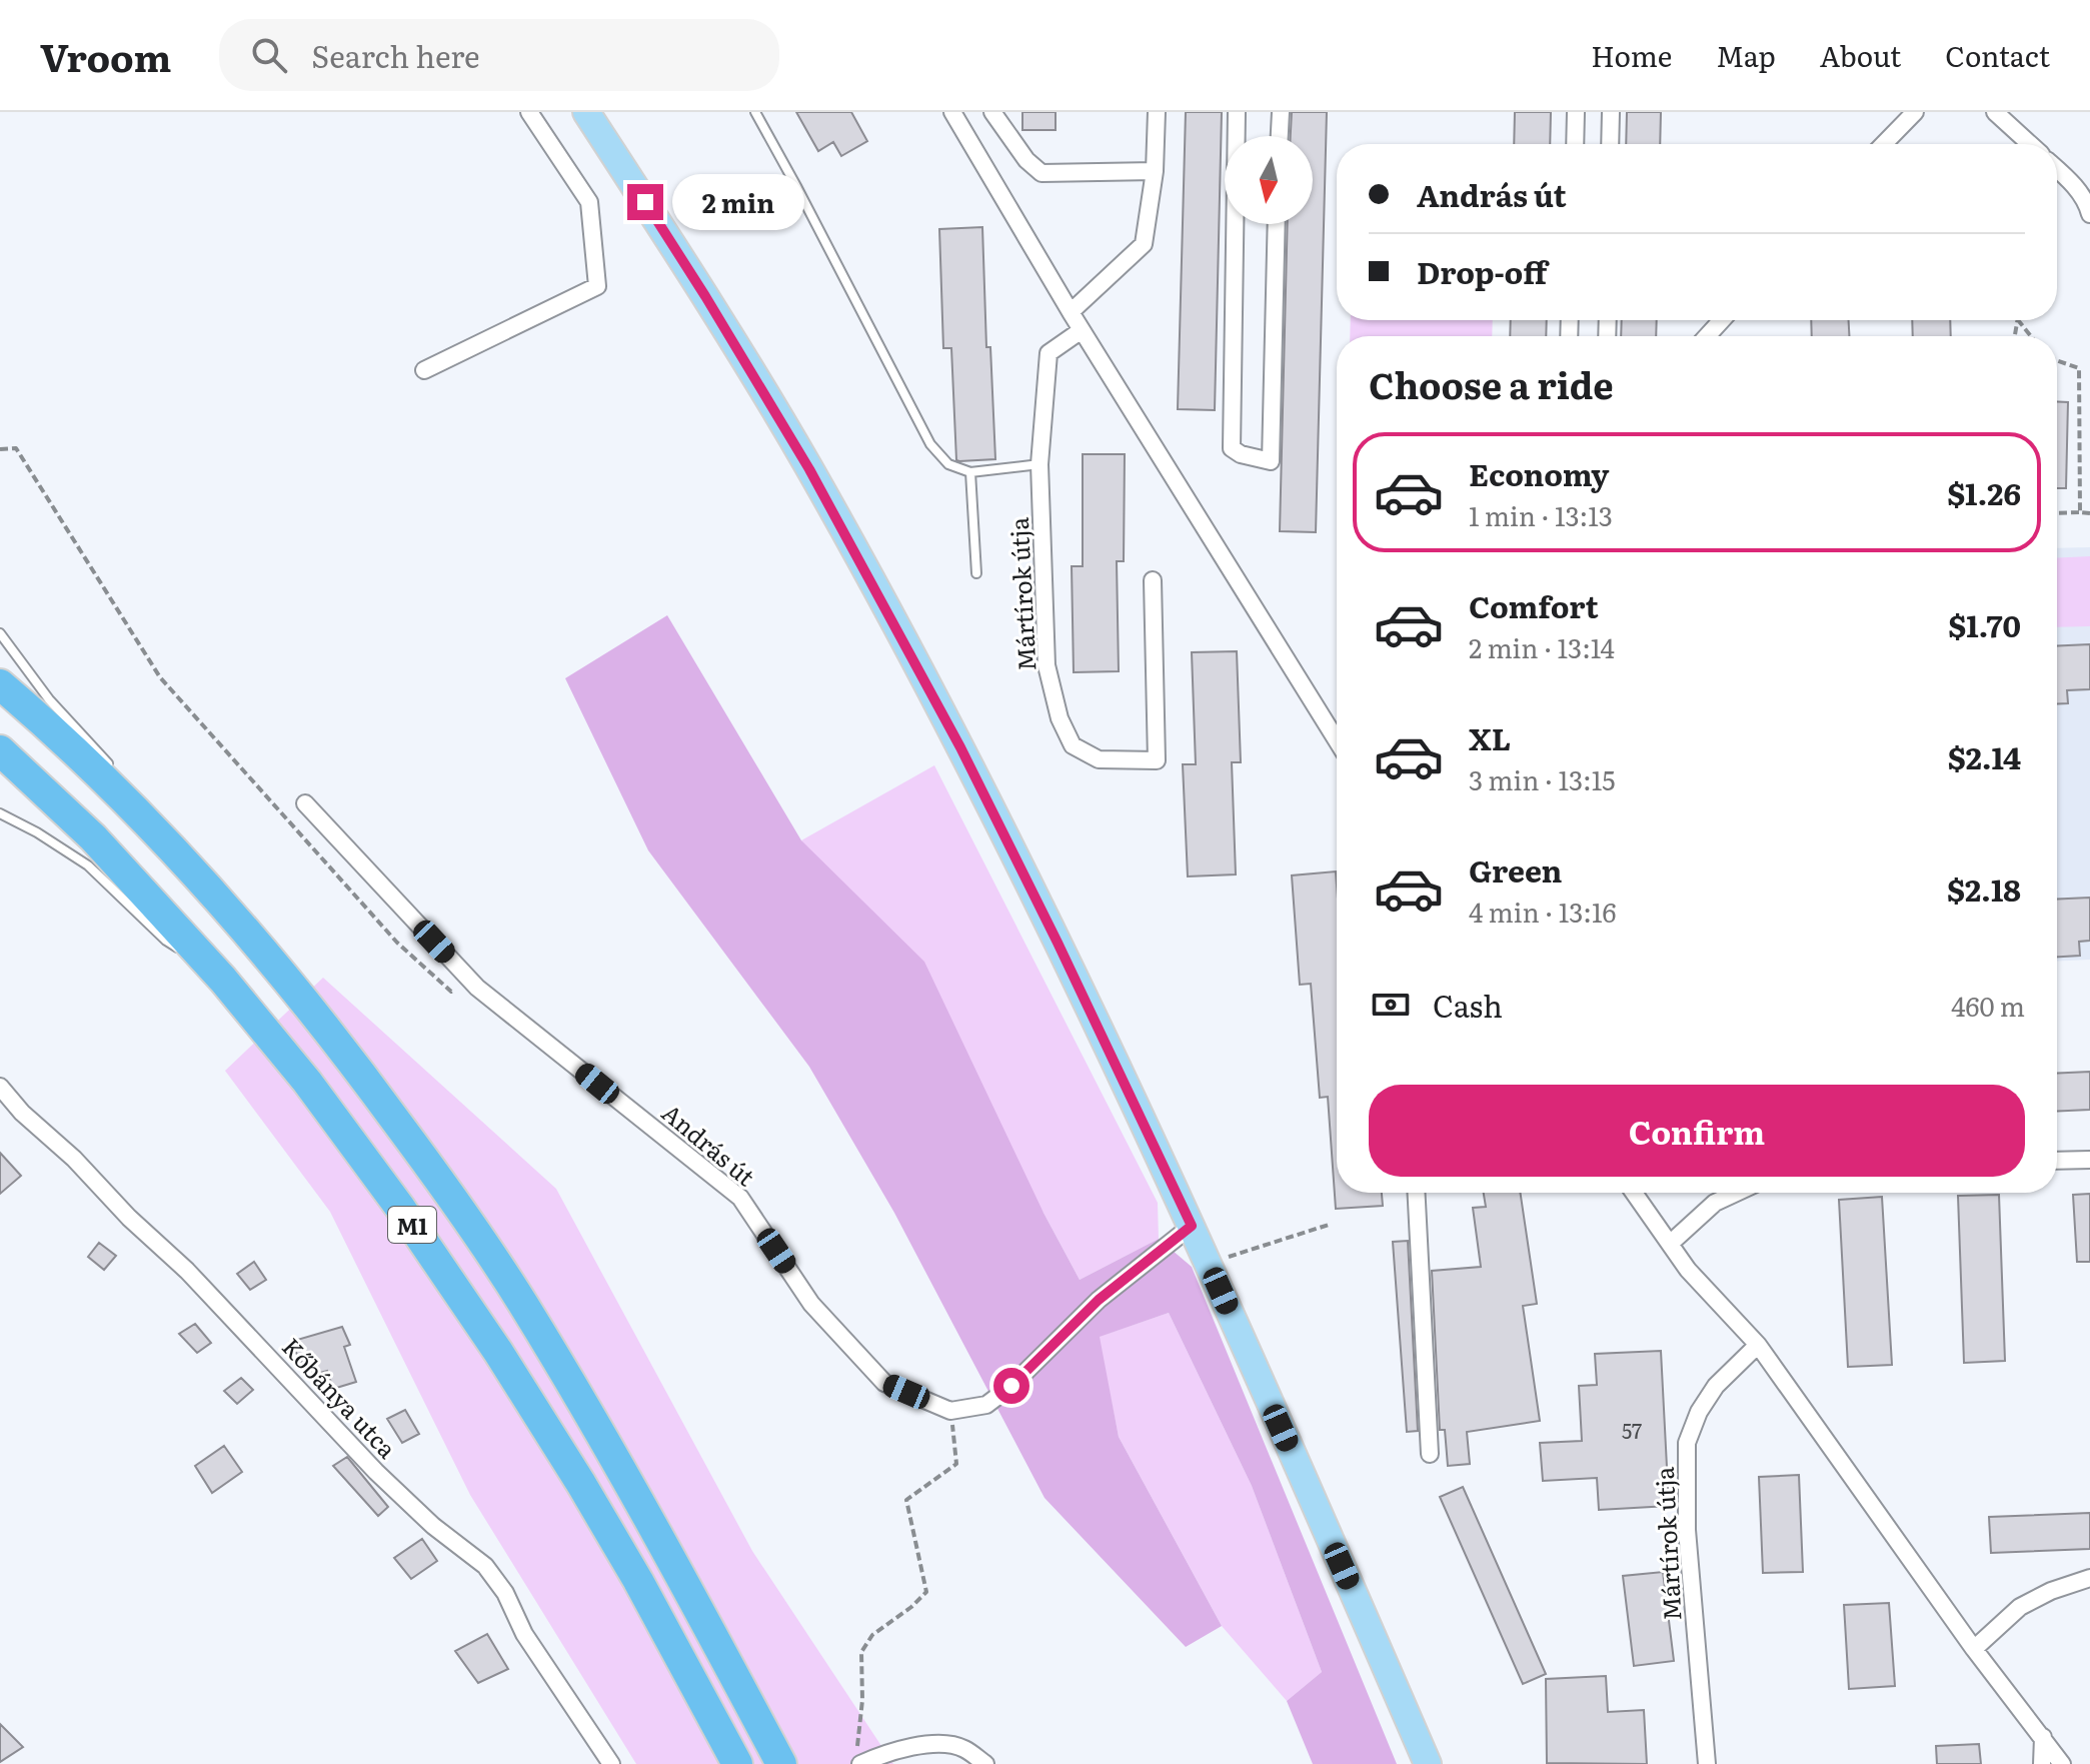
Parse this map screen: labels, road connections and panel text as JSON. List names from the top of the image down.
{
  "streets": {
    "highway": ["M1"],
    "street": ["Mártírok útja", "András út", "Kőbánya utca"]
  },
  "house_numbers": ["57"],
  "north": "bottom",
  "page": {
    "header": "Vroom",
    "search": "Search here",
    "nav": [
      "Home",
      "Map",
      "About",
      "Contact"
    ],
    "banner": ["András út", "Drop-off"],
    "bubble": "2 min",
    "heading": "Choose a ride",
    "list": [
      {
        "name": "Economy",
        "note": "1 min · 13:13",
        "value": "$1.26"
      },
      {
        "name": "Comfort",
        "note": "2 min · 13:14",
        "value": "$1.70"
      },
      {
        "name": "XL",
        "note": "3 min · 13:15",
        "value": "$2.14"
      },
      {
        "name": "Green",
        "note": "4 min · 13:16",
        "value": "$2.18"
      }
    ],
    "pay": ["Cash", "460 m"],
    "buttons": "Confirm"
  }
}
